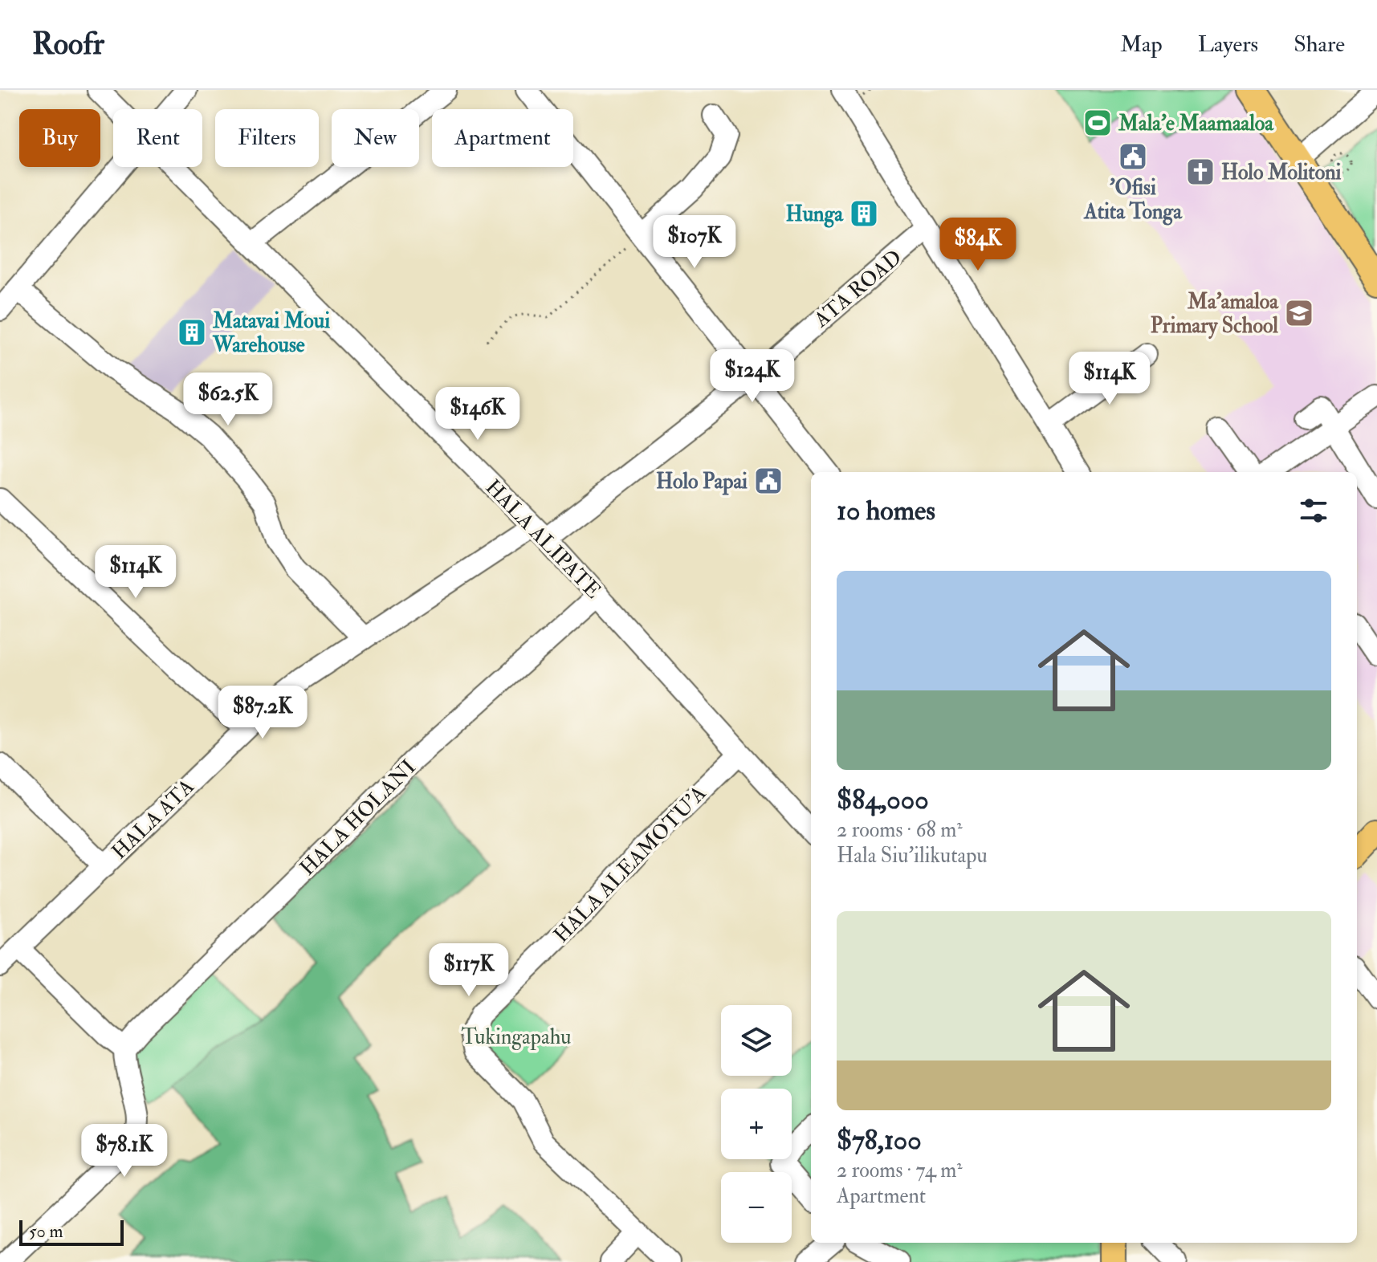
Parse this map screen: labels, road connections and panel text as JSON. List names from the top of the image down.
{
  "streets": {
    "street": [
      "ATA ROAD",
      "HALA ALIPATE",
      "HALA HOLANI",
      "HALA ATA",
      "HALA ALEAMOTU'A"
    ]
  },
  "crossings": [
    ["ATA ROAD", "HALA ALIPATE"],
    ["ATA ROAD", "HALA ATA"],
    ["HALA ALIPATE", "HALA HOLANI"],
    ["HALA ALIPATE", "HALA ATA"],
    ["HALA ALIPATE", "HALA ALEAMOTU'A"]
  ],
  "parks": ["Tukingapahu"],
  "places": {
    "sports": ["Mala'e Maamaaloa"],
    "public building": ["'Ofisi Atita Tonga", "Holo Papai"],
    "church": ["Holo Molitoni"],
    "building": ["Hunga", "Matavai Moui Warehouse"],
    "school or university": ["Ma'amaloa Primary School"]
  },
  "scale_bar": "50 m",
  "page": {
    "header": "Roofr",
    "nav": ["Map", "Layers", "Share"],
    "chip": [
      "Buy",
      "Rent",
      "Filters",
      "New",
      "Apartment"
    ],
    "price": [
      "$107K",
      "$84K",
      "$124K",
      "$114K",
      "$62.5K",
      "$146K",
      "$114K",
      "$87.2K",
      "$117K",
      "$78.1K"
    ],
    "heading": "10 homes",
    "list": [
      {
        "name": "$84,000",
        "note": "2 rooms · 68 m² · Hala Siu'ilikutapu"
      },
      {
        "name": "$78,100",
        "note": "2 rooms · 74 m² · Apartment"
      }
    ],
    "map_buttons": ["+", "−"],
    "scale": "50 m"
  }
}
